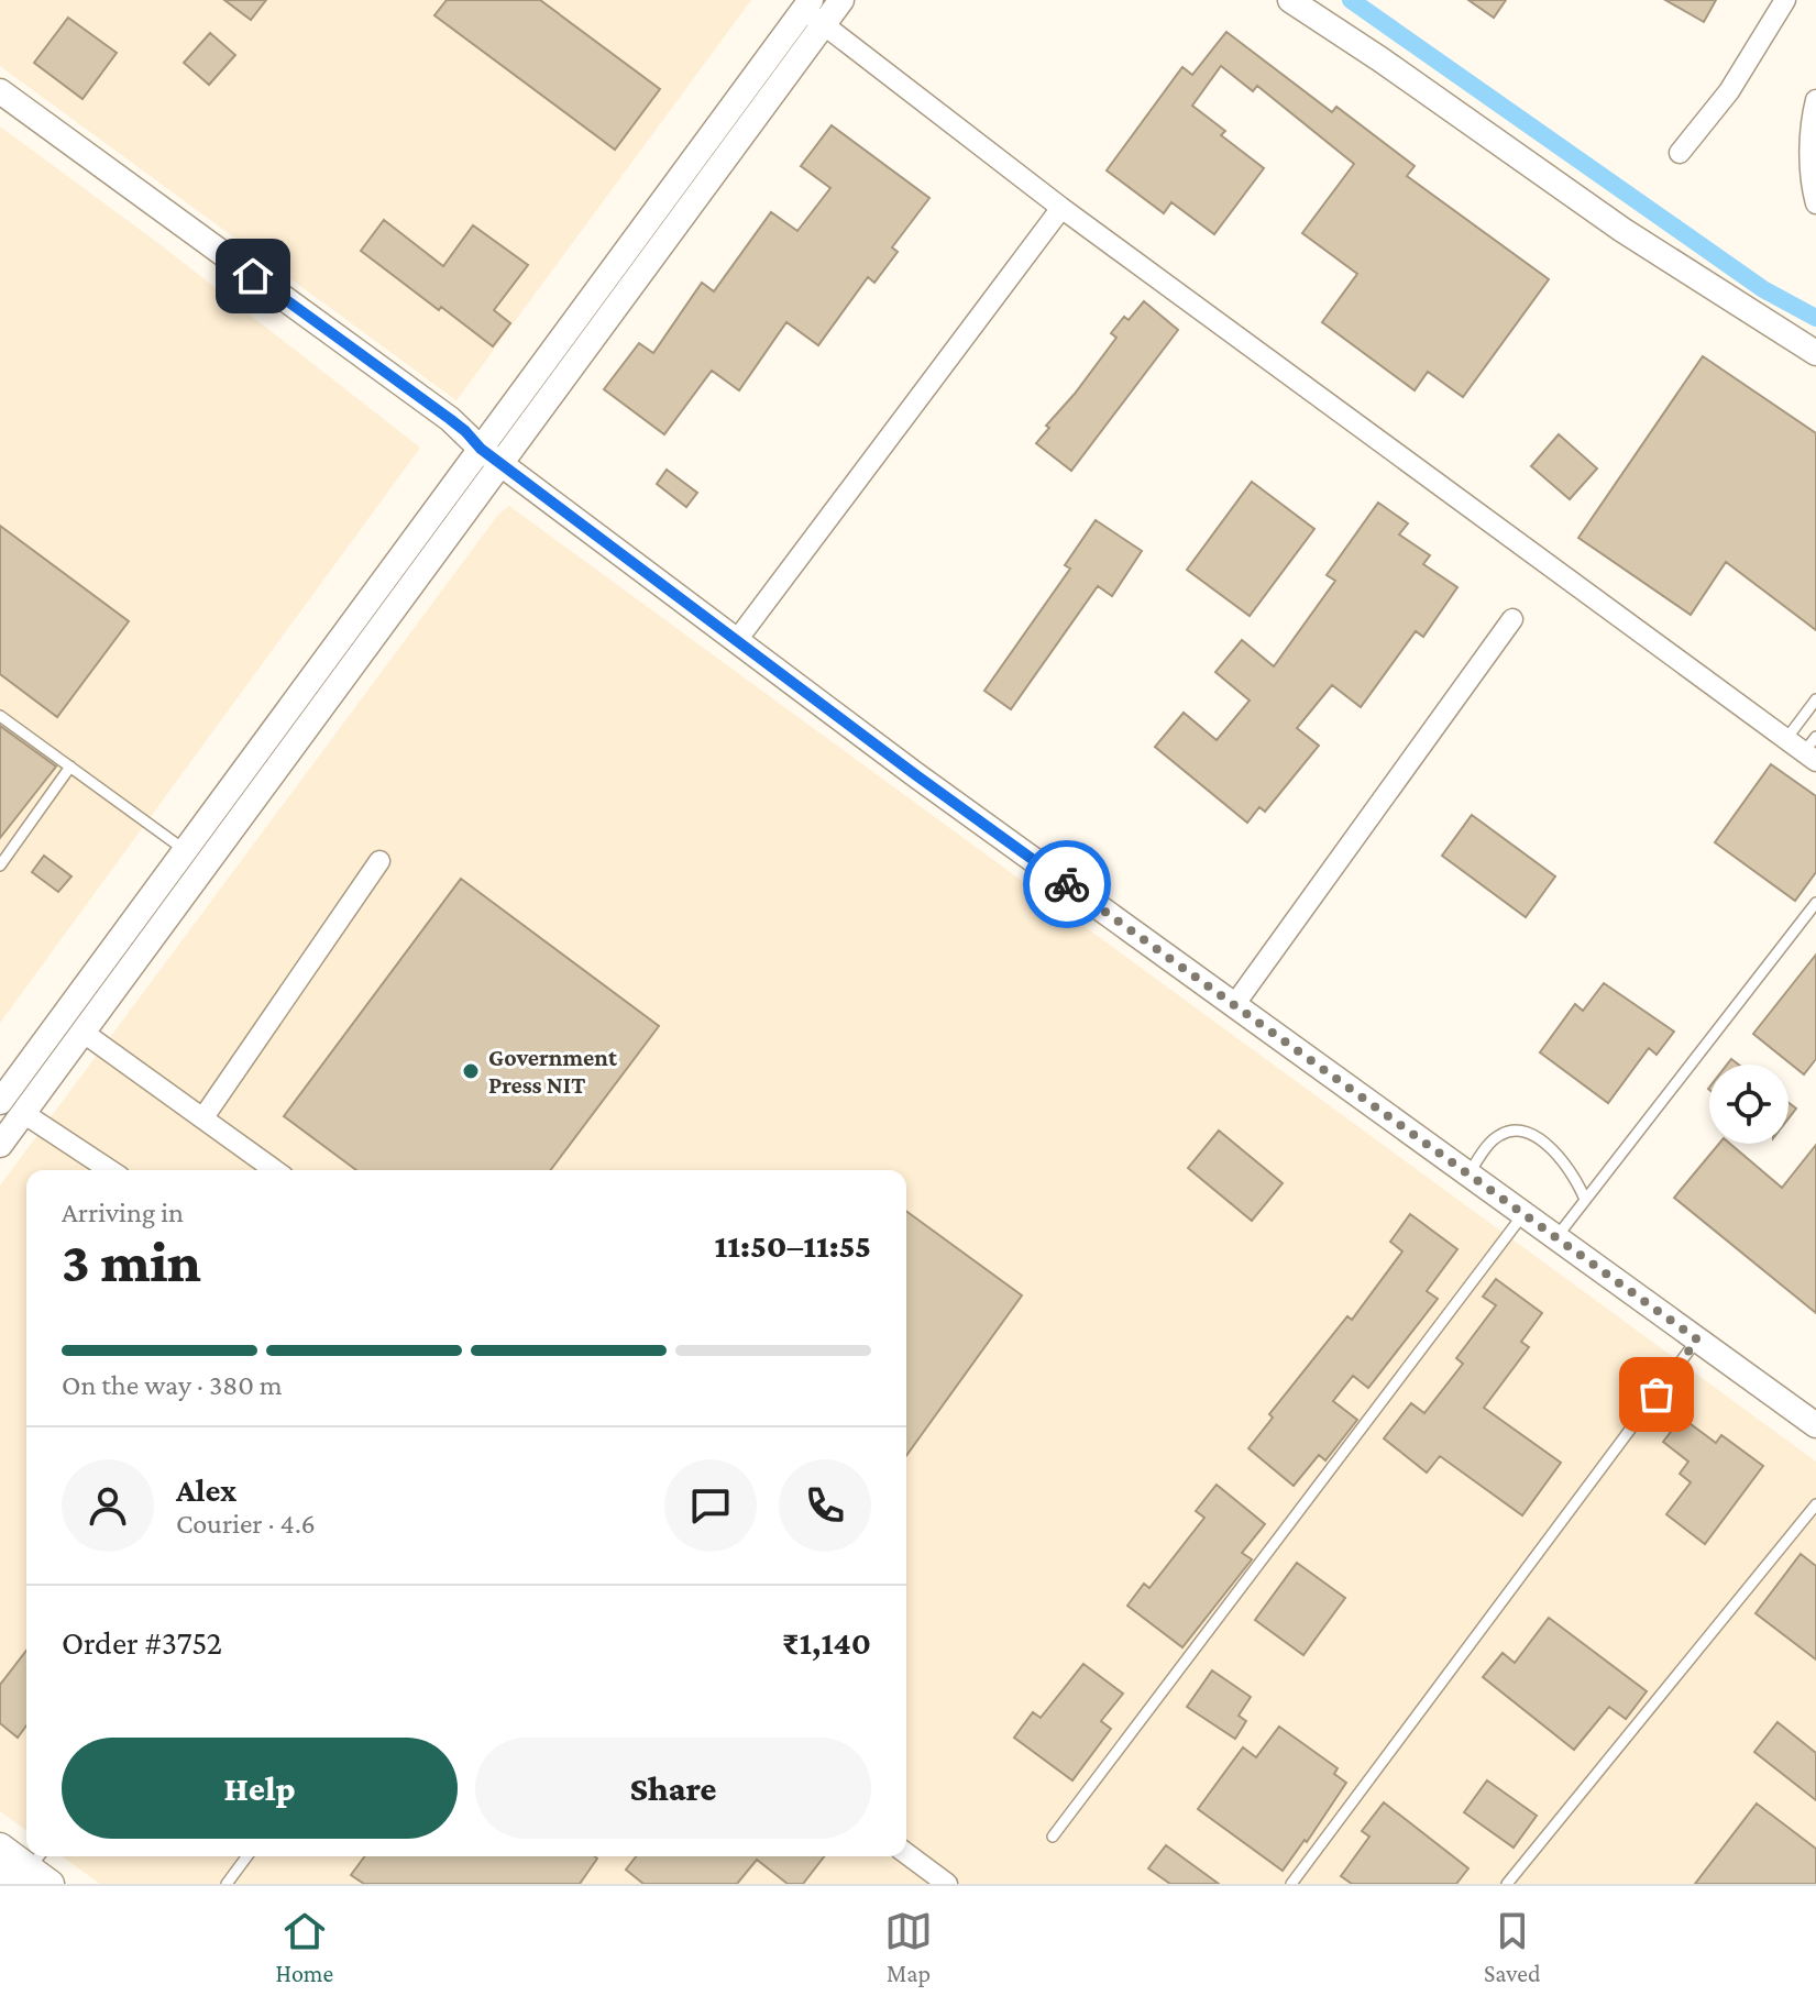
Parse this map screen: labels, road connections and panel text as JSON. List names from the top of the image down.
{
  "places": ["Government Press NIT"],
  "page": {
    "heading": ["3 min", "Arriving in", "11:50–11:55"],
    "panel": [
      "Alex",
      "Courier · 4.6",
      "Order #3752",
      "₹1,140"
    ],
    "bar": "On the way · 380 m",
    "buttons": ["Help", "Share"],
    "tabs": ["Home", "Map", "Saved"]
  }
}
